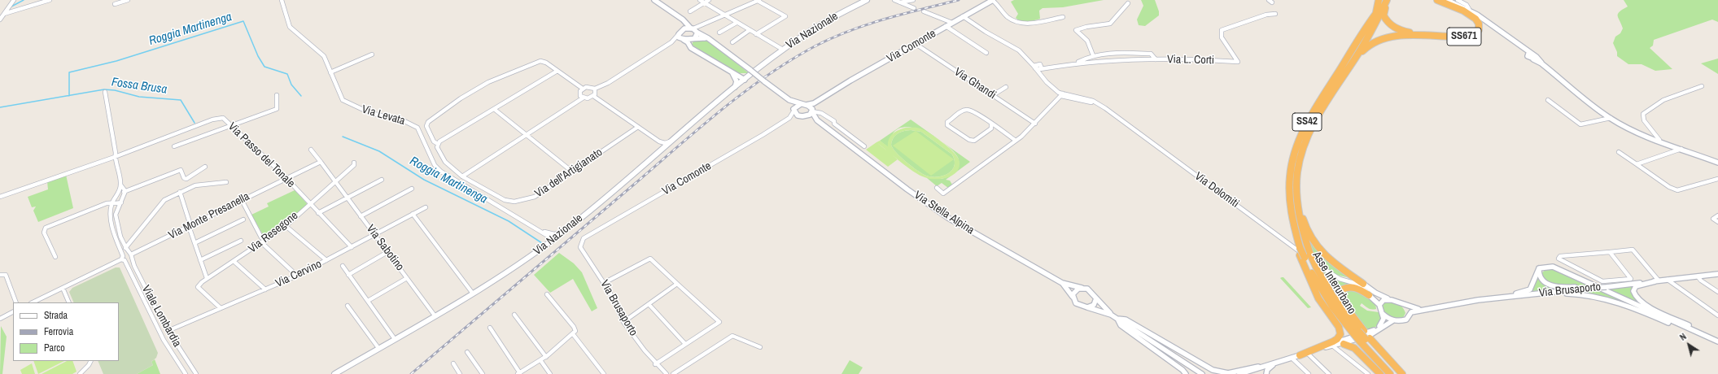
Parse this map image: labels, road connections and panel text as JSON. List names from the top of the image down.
{
  "streets": {
    "highway": ["SS671", "SS42", "Asse Interurbano"],
    "main road": ["Via Nazionale"],
    "street": [
      "Via Comonte",
      "Via L. Corti",
      "Via Ghandi",
      "Via Levata",
      "Via Passo del Tonale",
      "Via dell'Artigianato",
      "Via Dolomiti",
      "Via Stella Alpina",
      "Via Monte Presanella",
      "Via Resegone",
      "Via Sabotino",
      "Via Cervino",
      "Via Brusaporto",
      "Viale Lombardia"
    ]
  },
  "crossings": [
    ["Via Nazionale", "Via Levata"],
    ["Via Nazionale", "Via Sabotino"],
    ["SS671", "SS42"],
    ["SS671", "Asse Interurbano"],
    ["Via Comonte", "Via Ghandi"],
    ["Via Comonte", "Via Stella Alpina"],
    ["Via Comonte", "Via Brusaporto"],
    ["SS42", "Asse Interurbano"],
    ["Via Passo del Tonale", "Via Monte Presanella"],
    ["Via Passo del Tonale", "Via Resegone"],
    ["Via Passo del Tonale", "Via Cervino"],
    ["Via Stella Alpina", "Via Brusaporto"],
    ["Via Monte Presanella", "Via Sabotino"],
    ["Via Monte Presanella", "Viale Lombardia"],
    ["Via Resegone", "Via Sabotino"],
    ["Via Sabotino", "Via Cervino"],
    ["Via Cervino", "Viale Lombardia"]
  ],
  "water": ["Roggia Martinenga", "Fossa Brusa"],
  "legend": ["Strada", "Ferrovia", "Parco"],
  "north": "top left"
}
